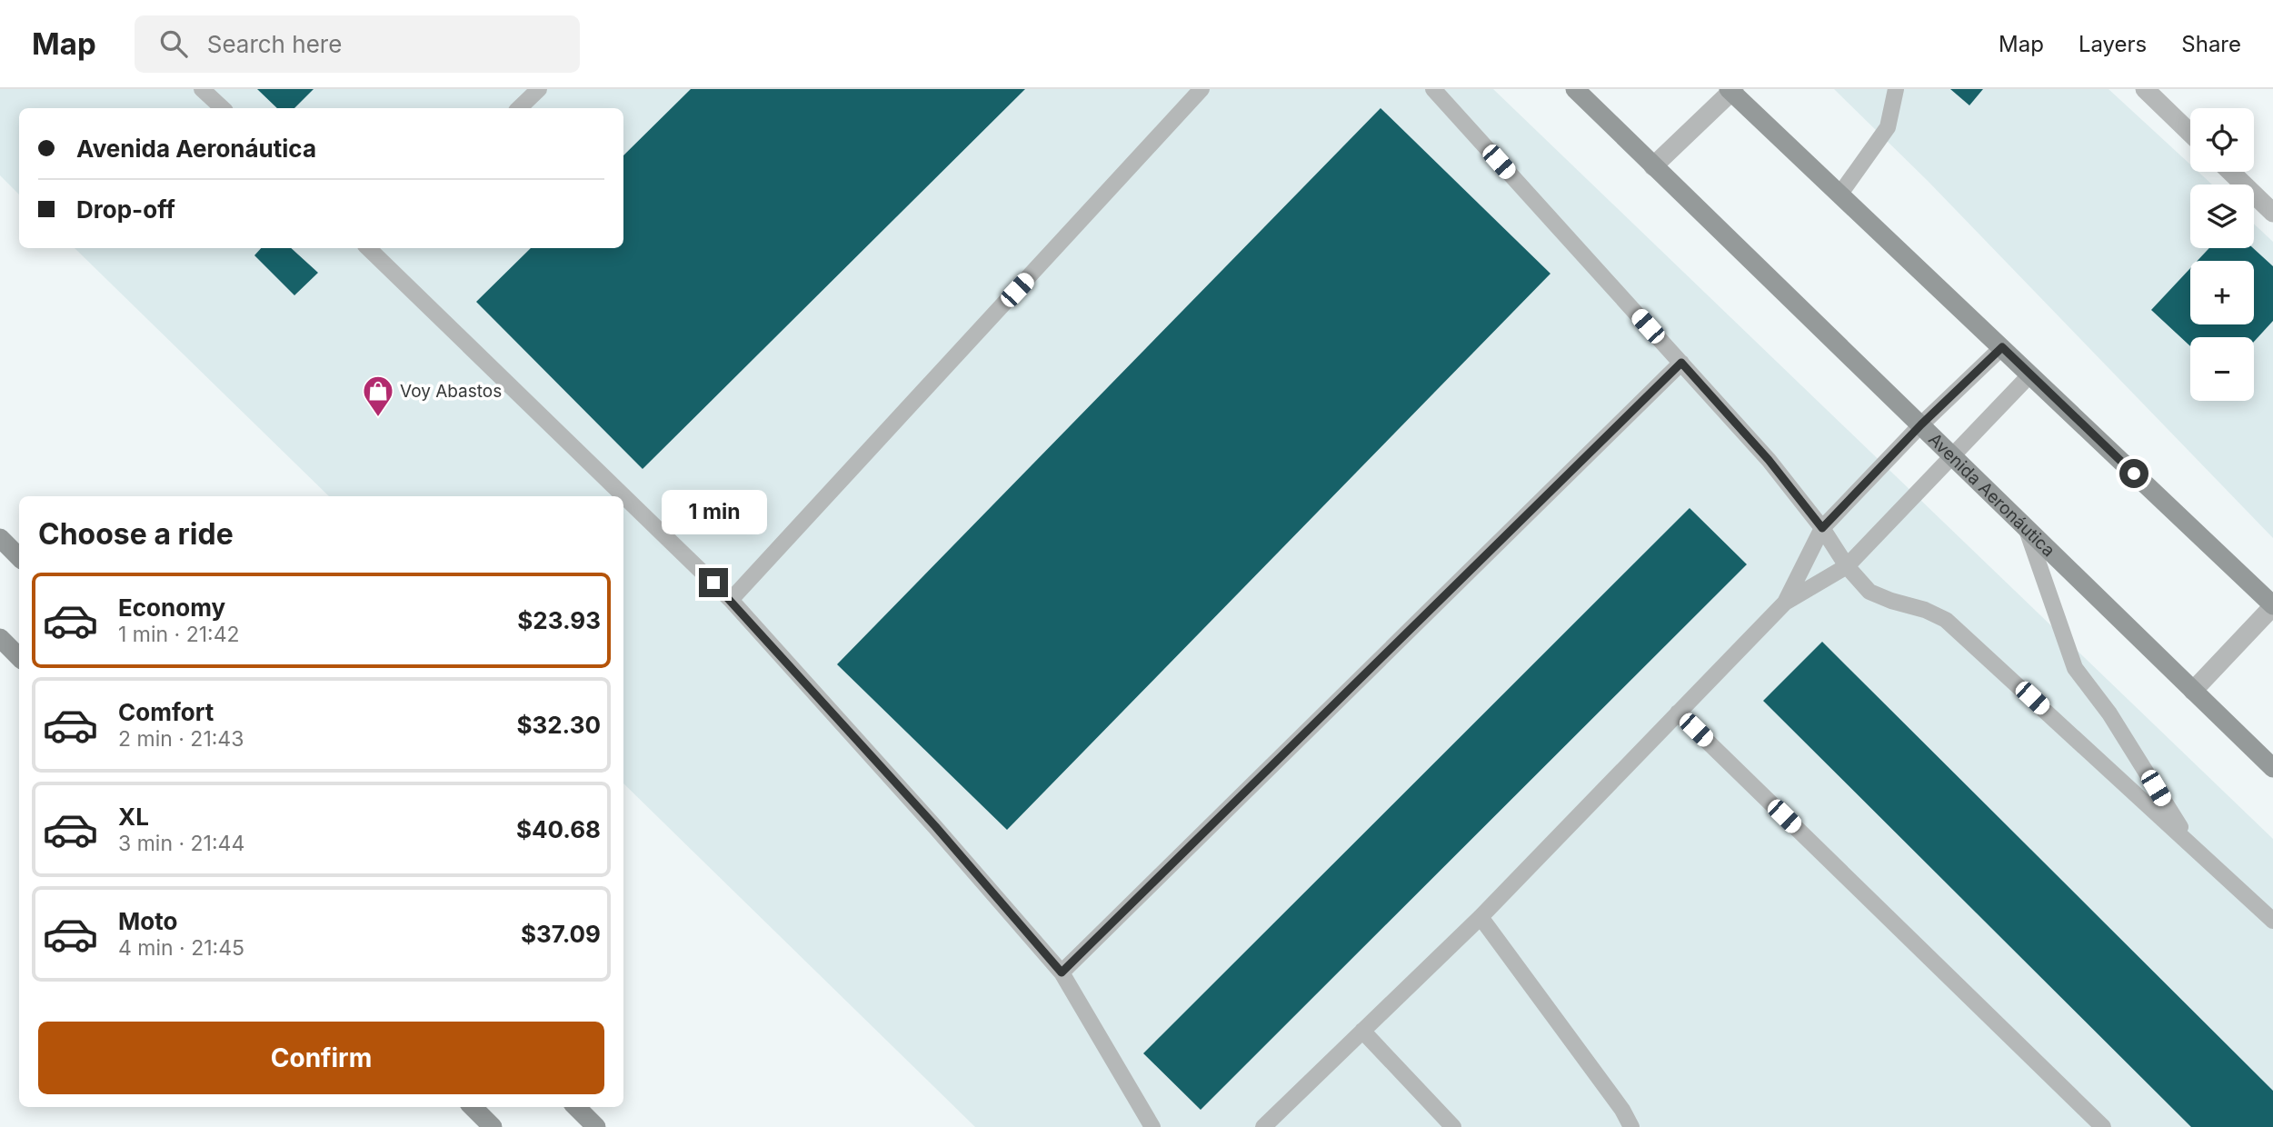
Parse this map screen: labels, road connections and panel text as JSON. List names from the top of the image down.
{
  "streets": {
    "main road": ["Avenida Aeronáutica"]
  },
  "places": {
    "shop": ["Voy Abastos"]
  },
  "page": {
    "header": "Map",
    "search": "Search here",
    "nav": ["Map", "Layers", "Share"],
    "map_buttons": ["+", "−"],
    "banner": ["Avenida Aeronáutica", "Drop-off"],
    "bubble": "1 min",
    "heading": "Choose a ride",
    "list": [
      {
        "name": "Economy",
        "note": "1 min · 21:42",
        "value": "$23.93"
      },
      {
        "name": "Comfort",
        "note": "2 min · 21:43",
        "value": "$32.30"
      },
      {
        "name": "XL",
        "note": "3 min · 21:44",
        "value": "$40.68"
      },
      {
        "name": "Moto",
        "note": "4 min · 21:45",
        "value": "$37.09"
      }
    ],
    "buttons": "Confirm"
  }
}
